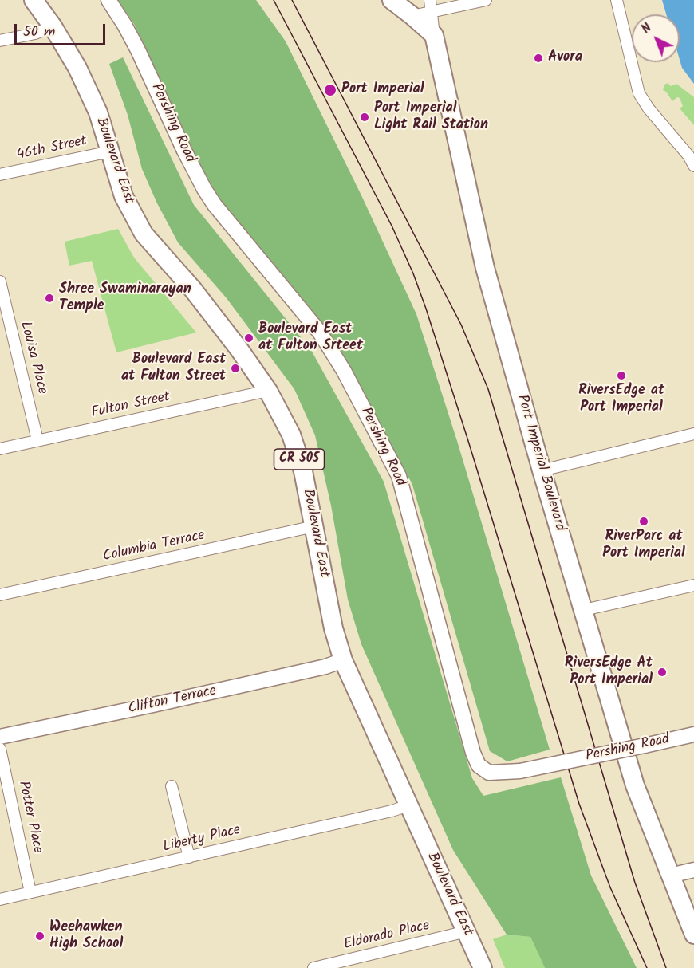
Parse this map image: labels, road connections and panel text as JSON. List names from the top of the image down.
{
  "streets": {
    "main road": ["Boulevard East", "CR 505", "Port Imperial Boulevard"],
    "street": [
      "Pershing Road",
      "46th Street",
      "Louisa Place",
      "Fulton Street",
      "Columbia Terrace",
      "Clifton Terrace",
      "Potter Place",
      "Liberty Place",
      "Eldorado Place"
    ]
  },
  "crossings": [
    ["46th Street", "Boulevard East"],
    ["Boulevard East", "Fulton Street"],
    ["Boulevard East", "Columbia Terrace"],
    ["Boulevard East", "Clifton Terrace"],
    ["Boulevard East", "Liberty Place"],
    ["Boulevard East", "Eldorado Place"],
    ["Louisa Place", "Fulton Street"],
    ["Potter Place", "Liberty Place"]
  ],
  "places": [
    "Avora",
    "Port Imperial",
    "Port Imperial Light Rail Station",
    "Shree Swaminarayan Temple",
    "Boulevard East at Fulton Srteet",
    "Boulevard East at Fulton Street",
    "RiversEdge at Port Imperial",
    "RiverParc at Port Imperial",
    "RiversEdge At Port Imperial",
    "Weehawken High School"
  ],
  "scale_bar": "50 m",
  "north": "top left"
}
